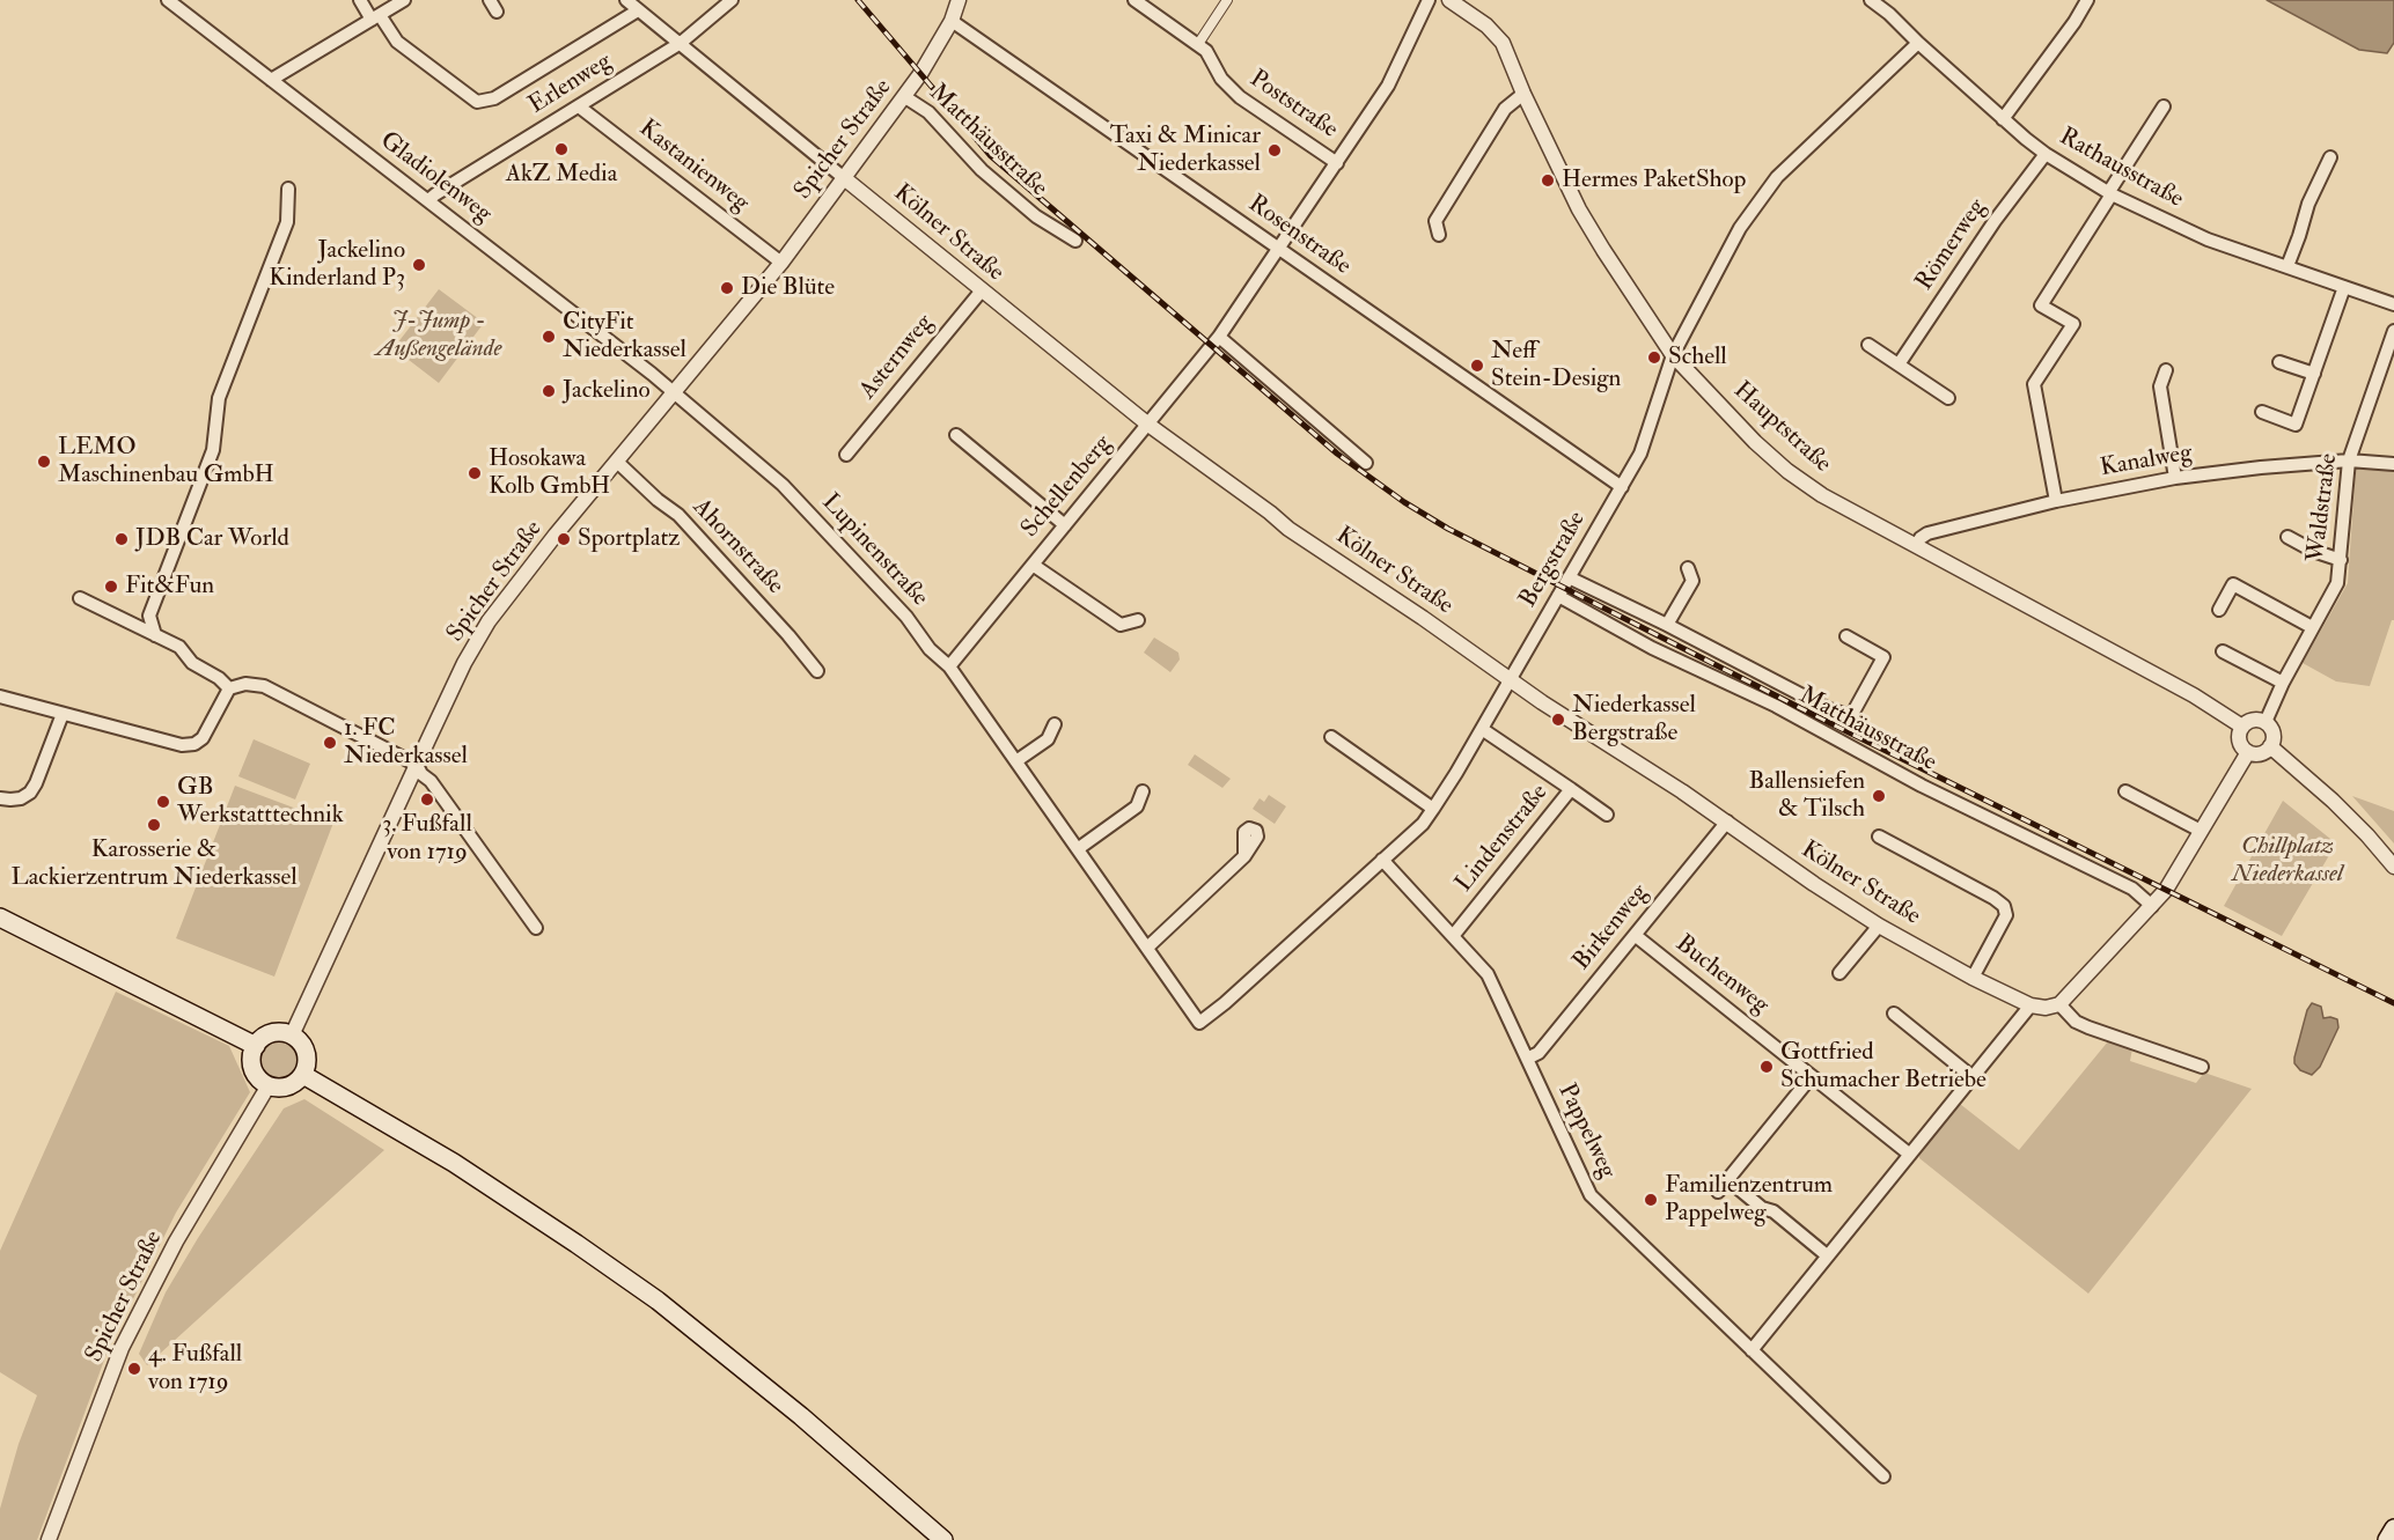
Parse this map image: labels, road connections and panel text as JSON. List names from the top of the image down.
{
  "streets": {
    "street": [
      "Erlenweg",
      "Poststraße",
      "Spicher Straße",
      "Matthäusstraße",
      "Kastanienweg",
      "Rathausstraße",
      "Gladiolenweg",
      "Kölner Straße",
      "Rosenstraße",
      "Römerweg",
      "Asternweg",
      "Hauptstraße",
      "Kanalweg",
      "Schellenberg",
      "Waldstraße",
      "Ahornstraße",
      "Lupinenstraße",
      "Bergstraße",
      "Lindenstraße",
      "Birkenweg",
      "Buchenweg",
      "Pappelweg"
    ]
  },
  "crossings": [
    ["Erlenweg", "Kastanienweg"],
    ["Erlenweg", "Gladiolenweg"],
    ["Erlenweg", "Kölner Straße"],
    ["Poststraße", "Schellenberg"],
    ["Spicher Straße", "Matthäusstraße"],
    ["Spicher Straße", "Kastanienweg"],
    ["Spicher Straße", "Gladiolenweg"],
    ["Spicher Straße", "Kölner Straße"],
    ["Spicher Straße", "Rosenstraße"],
    ["Spicher Straße", "Ahornstraße"],
    ["Spicher Straße", "Lupinenstraße"],
    ["Matthäusstraße", "Bergstraße"],
    ["Rathausstraße", "Römerweg"],
    ["Rathausstraße", "Bergstraße"],
    ["Gladiolenweg", "Lupinenstraße"],
    ["Kölner Straße", "Asternweg"],
    ["Kölner Straße", "Schellenberg"],
    ["Kölner Straße", "Bergstraße"],
    ["Kölner Straße", "Birkenweg"],
    ["Rosenstraße", "Schellenberg"],
    ["Rosenstraße", "Bergstraße"],
    ["Hauptstraße", "Kanalweg"],
    ["Hauptstraße", "Waldstraße"],
    ["Hauptstraße", "Bergstraße"],
    ["Kanalweg", "Waldstraße"],
    ["Schellenberg", "Lupinenstraße"],
    ["Lupinenstraße", "Bergstraße"],
    ["Bergstraße", "Lindenstraße"],
    ["Bergstraße", "Pappelweg"],
    ["Lindenstraße", "Pappelweg"],
    ["Birkenweg", "Buchenweg"],
    ["Birkenweg", "Pappelweg"]
  ],
  "parks": ["J-Jump - Außengelände", "Chillplatz Niederkassel"],
  "places": [
    "AkZ Media",
    "Taxi & Minicar Niederkassel",
    "Hermes PaketShop",
    "Jackelino Kinderland P3",
    "Die Blüte",
    "CityFit Niederkassel",
    "Schell",
    "Neff Stein-Design",
    "Jackelino",
    "LEMO Maschinenbau GmbH",
    "Hosokawa Kolb GmbH",
    "JDB Car World",
    "Sportplatz",
    "Fit&Fun",
    "Niederkassel Bergstraße",
    "1. FC Niederkassel",
    "Ballensiefen & Tilsch",
    "3. Fußfall von 1719",
    "GB Werkstatttechnik",
    "Karosserie & Lackierzentrum Niederkassel",
    "Gottfried Schumacher Betriebe",
    "Familienzentrum Pappelweg",
    "4. Fußfall von 1719"
  ]
}
